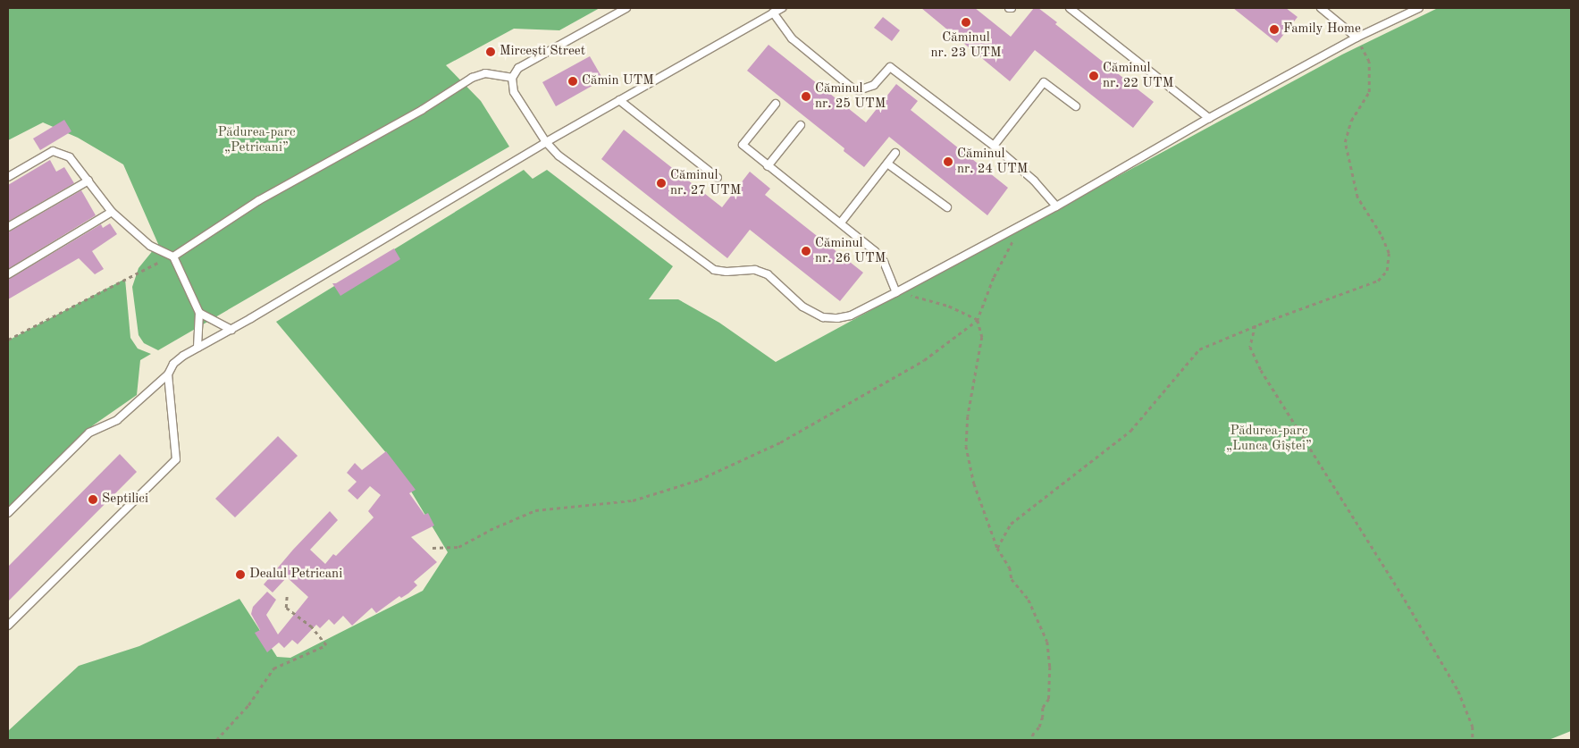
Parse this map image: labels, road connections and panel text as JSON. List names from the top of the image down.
{
  "parks": ["Pădurea-parc „Petricani”", "Pădurea-parc „Lunca Gîștei”"],
  "places": [
    "Căminul nr. 23 UTM",
    "Family Home",
    "Mircești Street",
    "Căminul nr. 22 UTM",
    "Cămin UTM",
    "Căminul nr. 25 UTM",
    "Căminul nr. 24 UTM",
    "Căminul nr. 27 UTM",
    "Căminul nr. 26 UTM",
    "Septilici",
    "Dealul Petricani"
  ]
}
